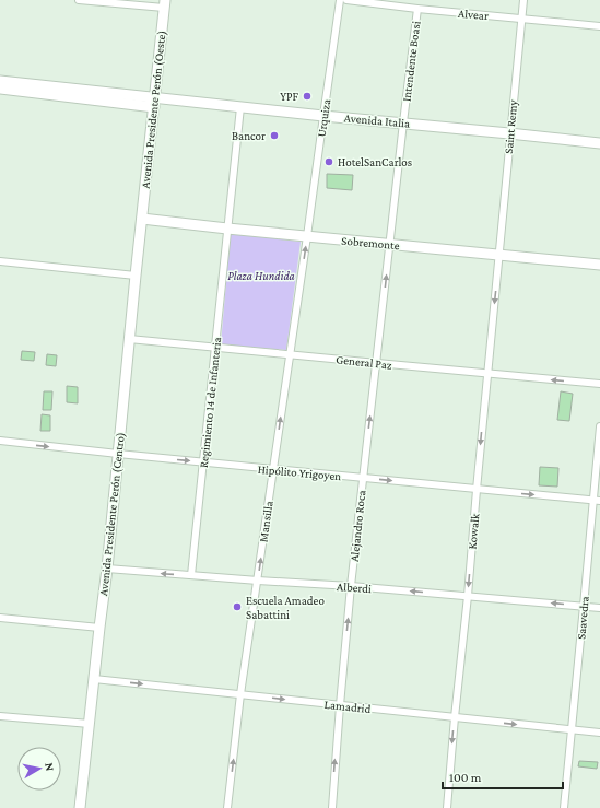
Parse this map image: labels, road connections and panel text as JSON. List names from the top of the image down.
{
  "streets": {
    "main road": [
      "Avenida Presidente Perón (Oeste)",
      "Avenida Italia",
      "Sobremonte",
      "Avenida Presidente Perón (Centro)"
    ],
    "street": [
      "Alvear",
      "Intendente Boasi",
      "Urquiza",
      "Saint Remy",
      "General Paz",
      "Regimiento 14 de Infanteria",
      "Hipólito Yrigoyen",
      "Mansilla",
      "Alejandro Roca",
      "Kowalk",
      "Alberdi",
      "Saavedra",
      "Lamadrid"
    ]
  },
  "crossings": [
    ["Alvear", "Intendente Boasi"],
    ["Alvear", "Saint Remy"],
    ["Intendente Boasi", "Avenida Italia"],
    ["Intendente Boasi", "Sobremonte"],
    ["Intendente Boasi", "Alejandro Roca"],
    ["Avenida Presidente Perón (Oeste)", "Avenida Italia"],
    ["Avenida Presidente Perón (Oeste)", "Sobremonte"],
    ["Avenida Presidente Perón (Oeste)", "Avenida Presidente Perón (Centro)"],
    ["Urquiza", "Avenida Italia"],
    ["Urquiza", "Sobremonte"],
    ["Urquiza", "Mansilla"],
    ["Avenida Italia", "Saint Remy"],
    ["Avenida Italia", "Regimiento 14 de Infanteria"],
    ["Saint Remy", "Sobremonte"],
    ["Saint Remy", "Kowalk"],
    ["Sobremonte", "Regimiento 14 de Infanteria"],
    ["Sobremonte", "Avenida Presidente Perón (Centro)"],
    ["Sobremonte", "Mansilla"],
    ["Sobremonte", "Alejandro Roca"],
    ["Sobremonte", "Kowalk"],
    ["General Paz", "Regimiento 14 de Infanteria"],
    ["General Paz", "Avenida Presidente Perón (Centro)"],
    ["General Paz", "Mansilla"],
    ["General Paz", "Alejandro Roca"],
    ["General Paz", "Kowalk"],
    ["Regimiento 14 de Infanteria", "Hipólito Yrigoyen"],
    ["Regimiento 14 de Infanteria", "Alberdi"],
    ["Hipólito Yrigoyen", "Avenida Presidente Perón (Centro)"],
    ["Hipólito Yrigoyen", "Mansilla"],
    ["Hipólito Yrigoyen", "Alejandro Roca"],
    ["Hipólito Yrigoyen", "Kowalk"],
    ["Hipólito Yrigoyen", "Saavedra"],
    ["Avenida Presidente Perón (Centro)", "Alberdi"],
    ["Avenida Presidente Perón (Centro)", "Lamadrid"],
    ["Mansilla", "Alberdi"],
    ["Mansilla", "Lamadrid"],
    ["Alejandro Roca", "Alberdi"],
    ["Alejandro Roca", "Lamadrid"],
    ["Kowalk", "Alberdi"],
    ["Kowalk", "Lamadrid"],
    ["Alberdi", "Saavedra"],
    ["Saavedra", "Lamadrid"]
  ],
  "one_way": [
    "Hipólito Yrigoyen",
    "Mansilla",
    "Alejandro Roca",
    "Kowalk",
    "Alberdi",
    "Lamadrid"
  ],
  "parks": ["Plaza Hundida"],
  "places": [
    "YPF",
    "Bancor",
    "HotelSanCarlos",
    "Escuela Amadeo Sabattini"
  ],
  "scale_bar": "100 m",
  "north": "right"
}
